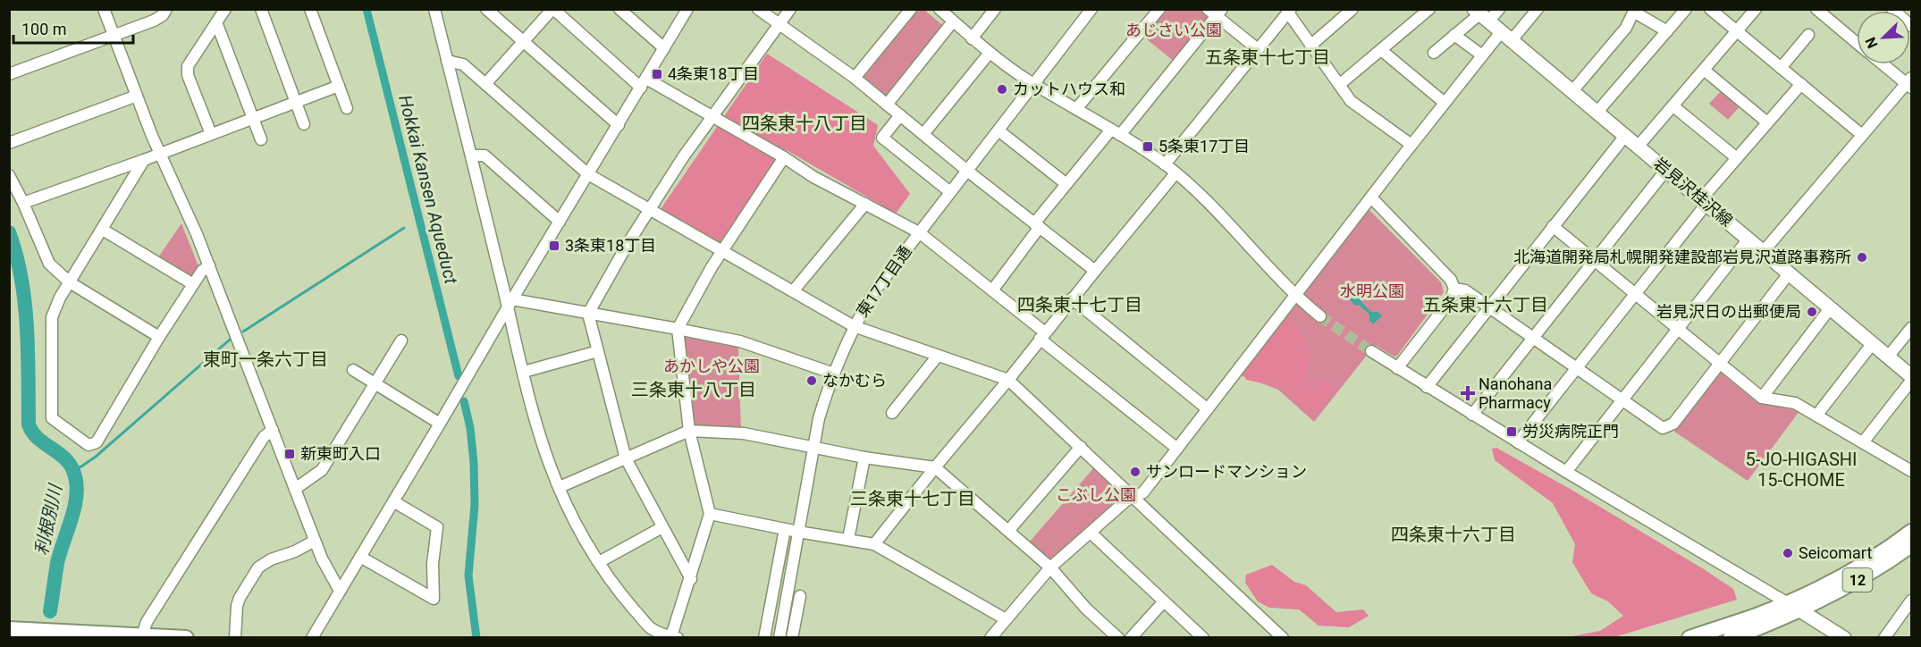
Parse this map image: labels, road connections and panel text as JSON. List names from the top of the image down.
{
  "streets": {
    "highway": ["12"],
    "main road": ["岩見沢桂沢線"],
    "street": ["東17丁目通"]
  },
  "districts": [
    "五条東十七丁目",
    "四条東十八丁目",
    "四条東十七丁目",
    "五条東十六丁目",
    "東町一条六丁目",
    "三条東十八丁目",
    "5-JO-HIGASHI 15-CHOME",
    "三条東十七丁目",
    "四条東十六丁目"
  ],
  "water": ["Hokkai Kansen Aqueduct", "利根別川"],
  "parks": [
    "あじさい公園",
    "水明公園",
    "あかしや公園",
    "こぶし公園"
  ],
  "places": {
    "transit": [
      "4条東18丁目",
      "5条東17丁目",
      "3条東18丁目",
      "労災病院正門",
      "新東町入口"
    ],
    "other": [
      "カットハウス和",
      "北海道開発局札幌開発建設部岩見沢道路事務所",
      "岩見沢日の出郵便局",
      "なかむら",
      "サンロードマンション",
      "Seicomart"
    ],
    "health": ["Nanohana Pharmacy"]
  },
  "scale_bar": "100 m",
  "north": "bottom left"
}
